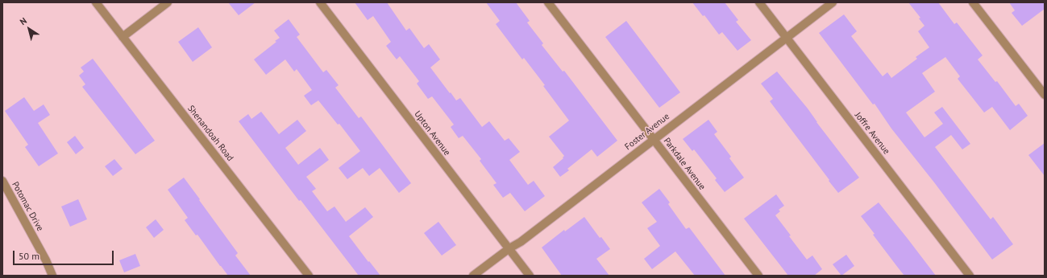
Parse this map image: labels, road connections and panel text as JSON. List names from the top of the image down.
{
  "streets": {
    "street": [
      "Foster Avenue",
      "Shenandoah Road",
      "Upton Avenue",
      "Joffre Avenue",
      "Parkdale Avenue",
      "Potomac Drive"
    ]
  },
  "crossings": [
    ["Foster Avenue", "Upton Avenue"],
    ["Foster Avenue", "Joffre Avenue"],
    ["Foster Avenue", "Parkdale Avenue"]
  ],
  "scale_bar": "50 m",
  "north": "top left"
}
